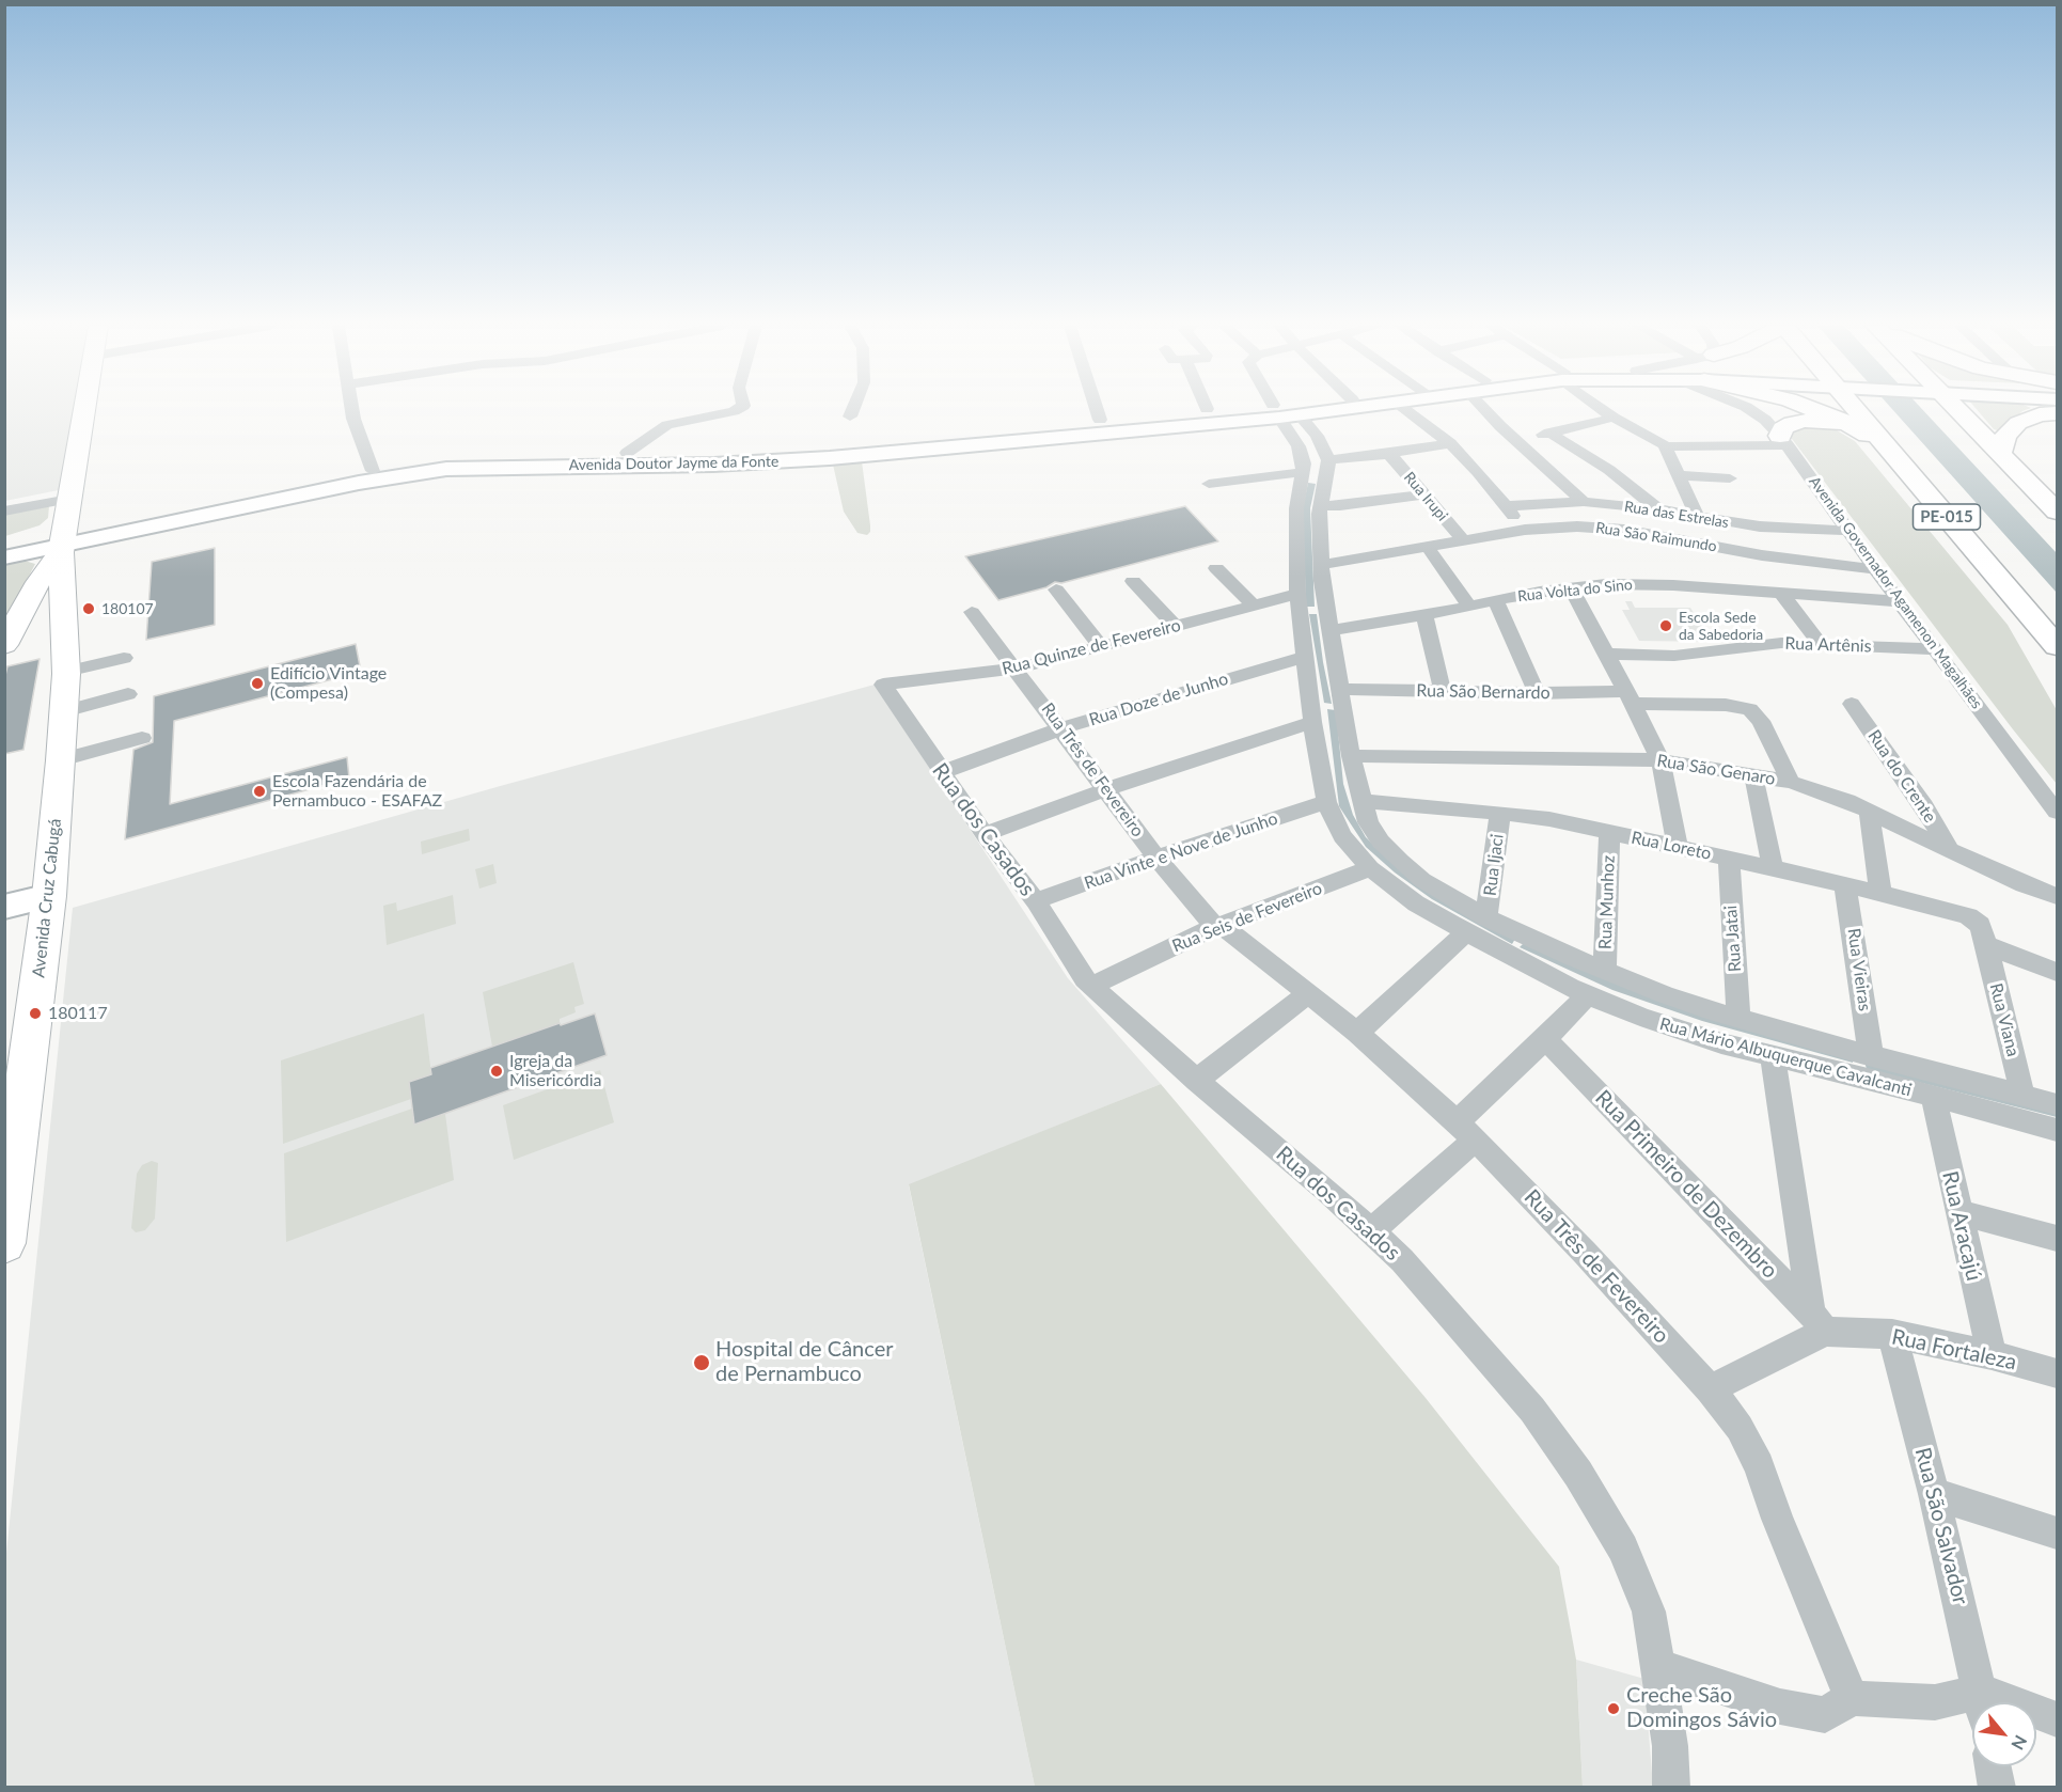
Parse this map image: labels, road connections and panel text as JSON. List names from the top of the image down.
{
  "streets": {
    "highway": ["PE-015"],
    "main road": ["Avenida Doutor Jayme da Fonte", "Avenida Cruz Cabugá"],
    "street": [
      "Rua Irupi",
      "Rua das Estrelas",
      "Rua São Raimundo",
      "Rua Volta do Sino",
      "Avenida Governador Agamenon Magalhães",
      "Rua Artênis",
      "Rua Quinze de Fevereiro",
      "Rua São Bernardo",
      "Rua Doze de Junho",
      "Rua Três de Fevereiro",
      "Rua São Genaro",
      "Rua do Crente",
      "Rua dos Casados",
      "Rua Loreto",
      "Rua Vinte e Nove de Junho",
      "Rua Ijaci",
      "Rua Munhoz",
      "Rua Seis de Fevereiro",
      "Rua Jatai",
      "Rua Vieiras",
      "Rua Viana",
      "Rua Mário Albuquerque Cavalcanti",
      "Rua Primeiro de Dezembro",
      "Rua Aracajú",
      "Rua Fortaleza",
      "Rua São Salvador"
    ]
  },
  "crossings": [
    ["Avenida Doutor Jayme da Fonte", "Avenida Cruz Cabugá"],
    ["Avenida Doutor Jayme da Fonte", "Rua Mário Albuquerque Cavalcanti"],
    ["Rua Irupi", "Rua São Raimundo"],
    ["Rua das Estrelas", "Avenida Governador Agamenon Magalhães"],
    ["Rua São Raimundo", "Avenida Governador Agamenon Magalhães"],
    ["Rua São Raimundo", "Rua Mário Albuquerque Cavalcanti"],
    ["Rua Volta do Sino", "Avenida Governador Agamenon Magalhães"],
    ["Rua Volta do Sino", "Rua Quinze de Fevereiro"],
    ["Rua Volta do Sino", "Rua Mário Albuquerque Cavalcanti"],
    ["Avenida Governador Agamenon Magalhães", "Rua Artênis"],
    ["Rua Quinze de Fevereiro", "Rua Três de Fevereiro"],
    ["Rua Quinze de Fevereiro", "Rua dos Casados"],
    ["Rua Quinze de Fevereiro", "Rua Mário Albuquerque Cavalcanti"],
    ["Rua São Bernardo", "Rua Três de Fevereiro"],
    ["Rua São Bernardo", "Rua São Genaro"],
    ["Rua São Bernardo", "Rua dos Casados"],
    ["Rua São Bernardo", "Rua Mário Albuquerque Cavalcanti"],
    ["Rua Doze de Junho", "Rua Três de Fevereiro"],
    ["Rua Doze de Junho", "Rua dos Casados"],
    ["Rua Doze de Junho", "Rua Mário Albuquerque Cavalcanti"],
    ["Rua Três de Fevereiro", "Rua Vinte e Nove de Junho"],
    ["Rua Três de Fevereiro", "Rua Seis de Fevereiro"],
    ["Rua Três de Fevereiro", "Rua Fortaleza"],
    ["Rua São Genaro", "Rua do Crente"],
    ["Rua São Genaro", "Rua Mário Albuquerque Cavalcanti"],
    ["Rua dos Casados", "Rua Vinte e Nove de Junho"],
    ["Rua dos Casados", "Rua Seis de Fevereiro"],
    ["Rua Loreto", "Rua Ijaci"],
    ["Rua Loreto", "Rua Munhoz"],
    ["Rua Loreto", "Rua Jatai"],
    ["Rua Loreto", "Rua Vieiras"],
    ["Rua Loreto", "Rua Viana"],
    ["Rua Loreto", "Rua Mário Albuquerque Cavalcanti"],
    ["Rua Vinte e Nove de Junho", "Rua Mário Albuquerque Cavalcanti"],
    ["Rua Ijaci", "Rua Mário Albuquerque Cavalcanti"],
    ["Rua Munhoz", "Rua Mário Albuquerque Cavalcanti"],
    ["Rua Seis de Fevereiro", "Rua Mário Albuquerque Cavalcanti"],
    ["Rua Jatai", "Rua Mário Albuquerque Cavalcanti"],
    ["Rua Vieiras", "Rua Mário Albuquerque Cavalcanti"],
    ["Rua Viana", "Rua Mário Albuquerque Cavalcanti"],
    ["Rua Mário Albuquerque Cavalcanti", "Rua Aracajú"],
    ["Rua Primeiro de Dezembro", "Rua Fortaleza"],
    ["Rua Aracajú", "Rua Fortaleza"],
    ["Rua Fortaleza", "Rua São Salvador"]
  ],
  "places": [
    "180107",
    "Escola Sede da Sabedoria",
    "Edifício Vintage (Compesa)",
    "Escola Fazendária de Pernambuco - ESAFAZ",
    "180117",
    "Igreja da Misericórdia",
    "Hospital de Câncer de Pernambuco",
    "Creche São Domingos Sávio"
  ],
  "north": "bottom right"
}
